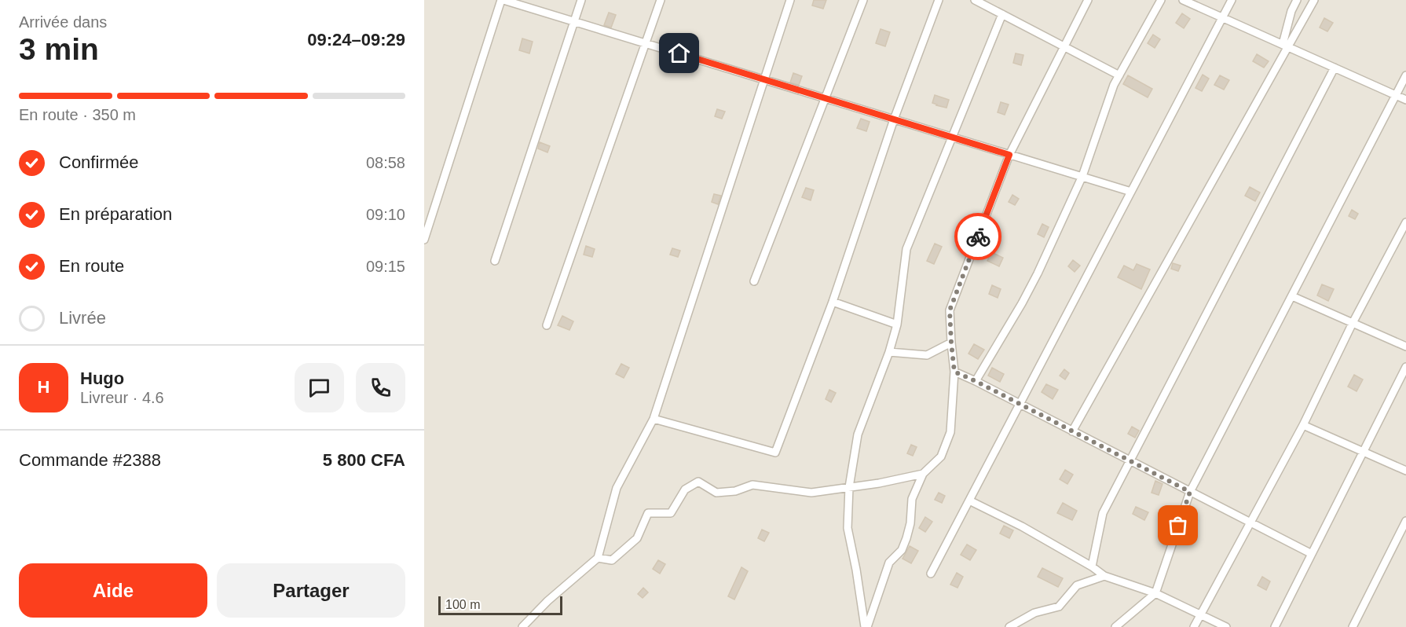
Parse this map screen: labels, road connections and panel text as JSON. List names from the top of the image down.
{
  "scale_bar": "100 m",
  "page": {
    "heading": ["3 min", "Arrivée dans", "09:24–09:29"],
    "panel": [
      "Hugo",
      "Livreur · 4.6",
      "Commande #2388",
      "5 800 CFA"
    ],
    "bar": "En route · 350 m",
    "list": [
      ["Confirmée", "08:58"],
      ["En préparation", "09:10"],
      ["En route", "09:15"],
      "Livrée"
    ],
    "round": "H",
    "buttons": ["Aide", "Partager"],
    "scale": "100 m"
  }
}
